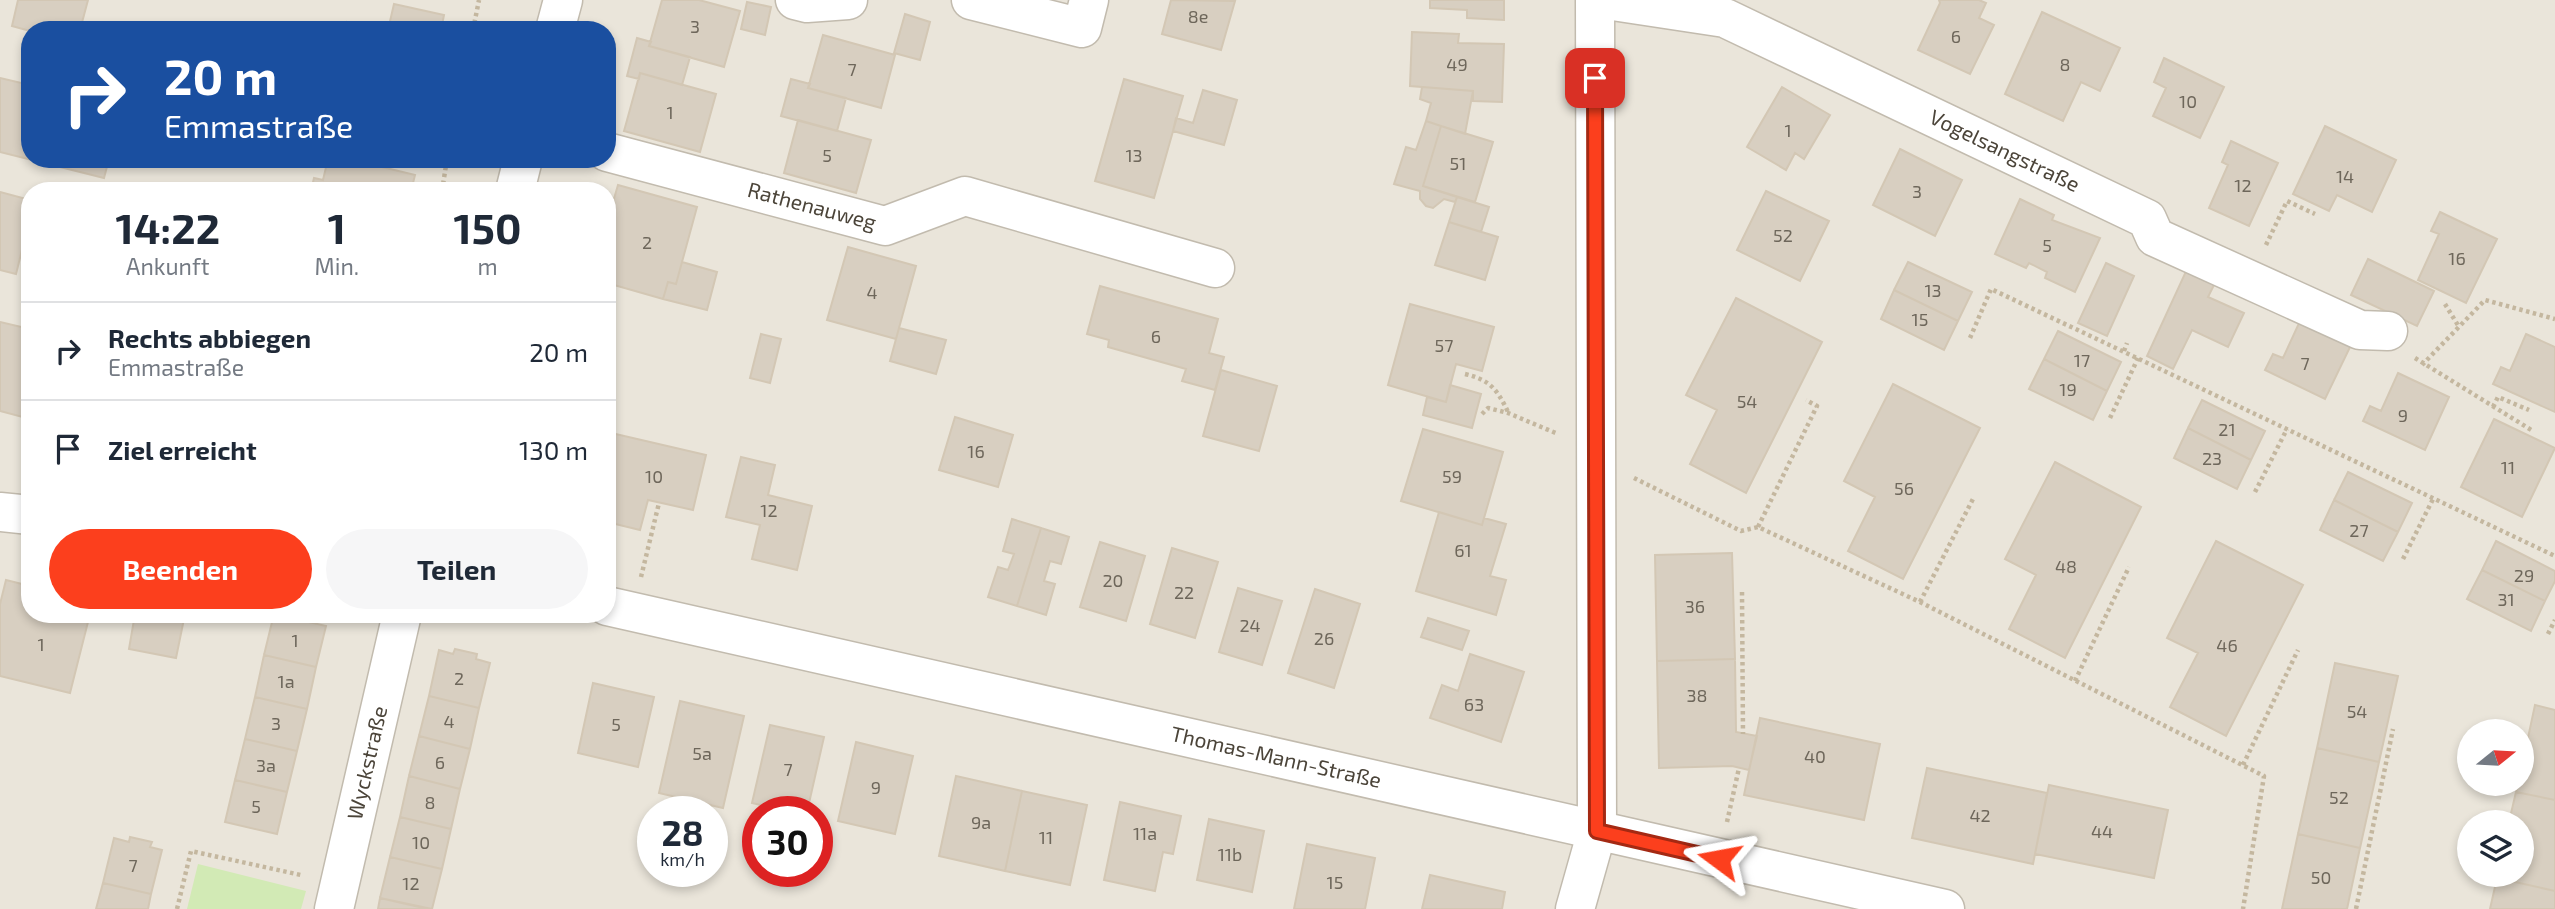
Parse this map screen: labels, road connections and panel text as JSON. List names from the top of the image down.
{
  "streets": {
    "street": [
      "Vogelsangstraße",
      "Rathenauweg",
      "Thomas-Mann-Straße",
      "Wyckstraße"
    ]
  },
  "house_numbers": [
    "8e",
    "3",
    "6",
    "49",
    "8",
    "7",
    "10",
    "1",
    "1",
    "5",
    "13",
    "51",
    "14",
    "12",
    "3",
    "52",
    "2",
    "5",
    "16",
    "13",
    "4",
    "15",
    "6",
    "57",
    "17",
    "7",
    "19",
    "54",
    "9",
    "21",
    "16",
    "23",
    "11",
    "10",
    "59",
    "56",
    "12",
    "27",
    "61",
    "48",
    "29",
    "20",
    "22",
    "31",
    "36",
    "24",
    "26",
    "1",
    "1",
    "46",
    "2",
    "1a",
    "38",
    "63",
    "54",
    "4",
    "3",
    "5",
    "5a",
    "40",
    "6",
    "3a",
    "7",
    "9",
    "52",
    "8",
    "5",
    "42",
    "9a",
    "44",
    "11a",
    "11",
    "10",
    "11b",
    "7",
    "50",
    "15",
    "12"
  ],
  "north": "right",
  "page": {
    "turn": ["20 m", "Emmastraße"],
    "eta": [
      "14:22",
      "Ankunft",
      "1",
      "Min.",
      "150",
      "m"
    ],
    "list": [
      {
        "name": "Rechts abbiegen",
        "note": "Emmastraße",
        "value": "20 m"
      },
      {
        "name": "Ziel erreicht",
        "value": "130 m"
      }
    ],
    "buttons": ["Beenden", "Teilen"],
    "speed": "28 km/h",
    "limit": "30"
  }
}
